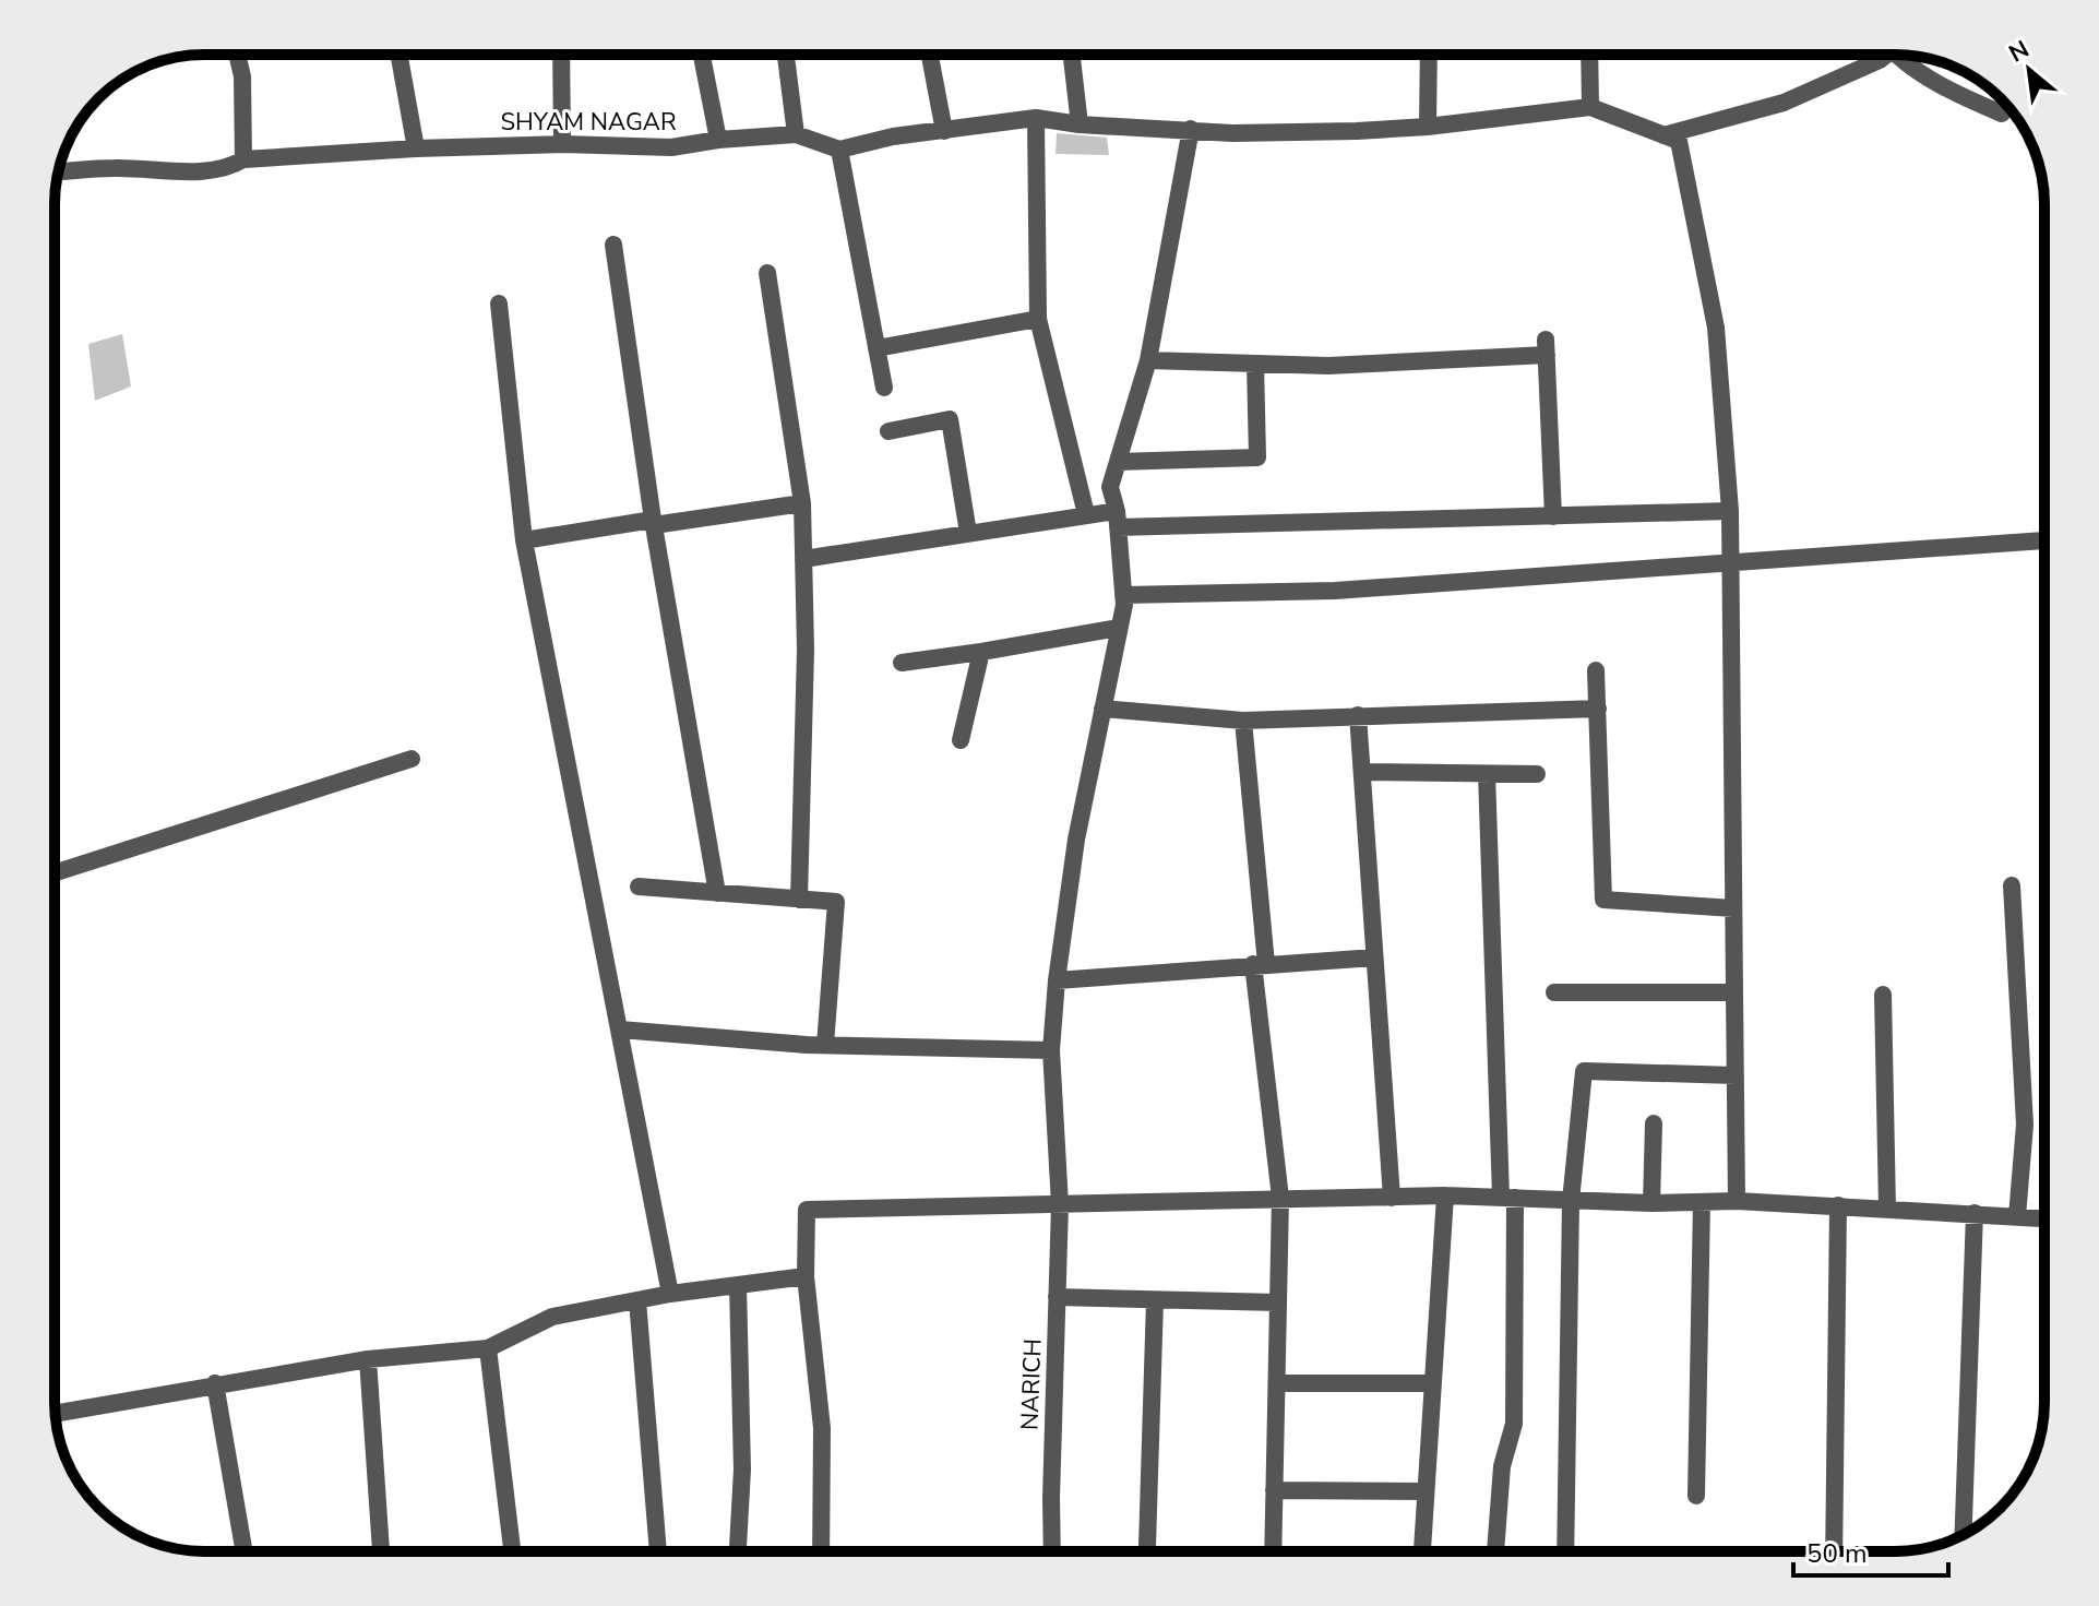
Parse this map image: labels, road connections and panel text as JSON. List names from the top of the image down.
{
  "streets": {
    "street": ["SHYAM NAGAR", "NARICH"]
  },
  "scale_bar": "50 m",
  "north": "top left"
}
